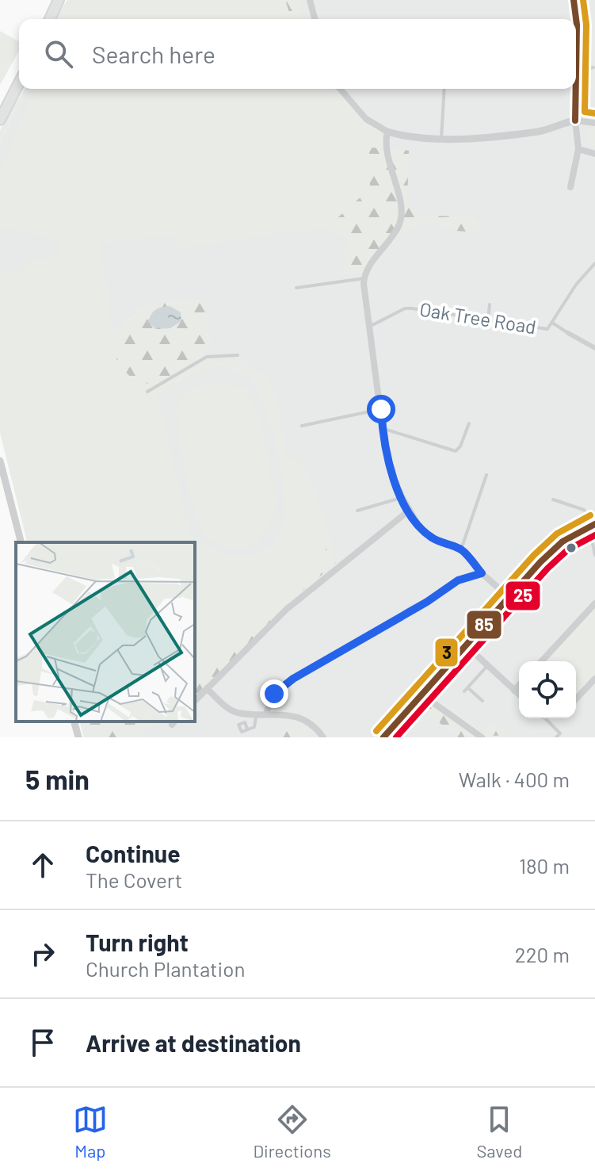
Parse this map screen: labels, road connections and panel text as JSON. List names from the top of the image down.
{
  "streets": {
    "lane": ["Oak Tree Road"]
  },
  "lines": ["transit line 85", "transit line 3", "transit line 25"],
  "page": {
    "search": "Search here",
    "heading": ["5 min", "Walk · 400 m"],
    "list": [
      ["Continue", "The Covert", "180 m"],
      ["Turn right", "Church Plantation", "220 m"],
      "Arrive at destination"
    ],
    "nav": ["Map", "Directions", "Saved"]
  }
}
